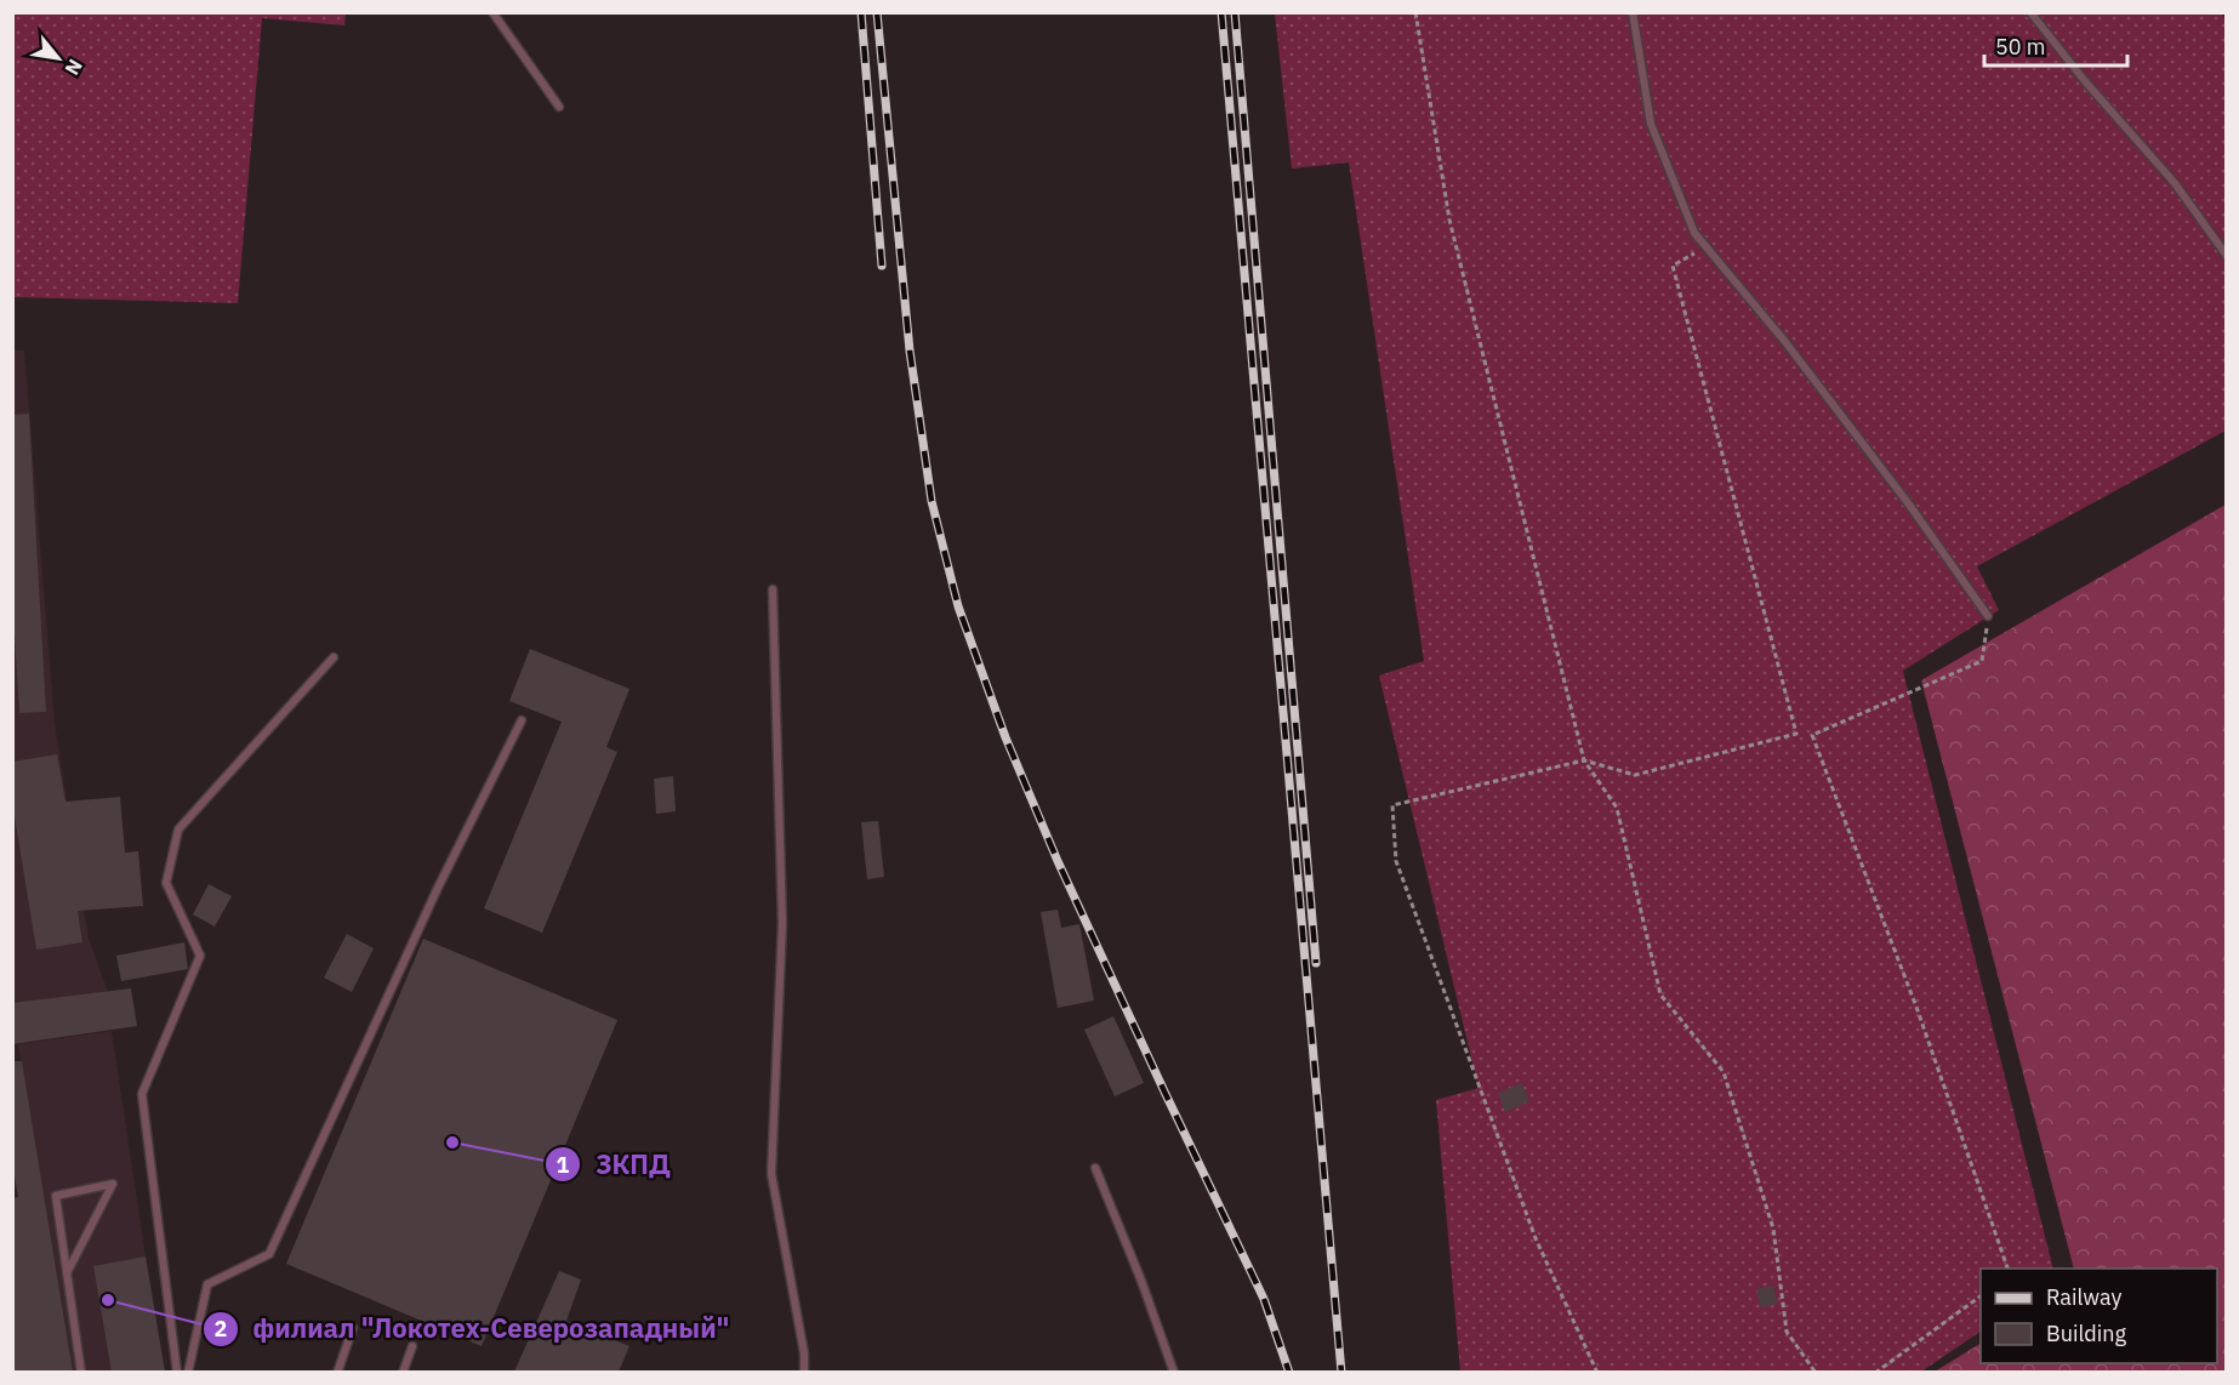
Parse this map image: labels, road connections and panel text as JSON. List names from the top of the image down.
{
  "places": ["ЗКПД", "филиал \"Локотех-Северозападный\""],
  "legend": ["Railway", "Building"],
  "scale_bar": "50 m",
  "north": "bottom right"
}
